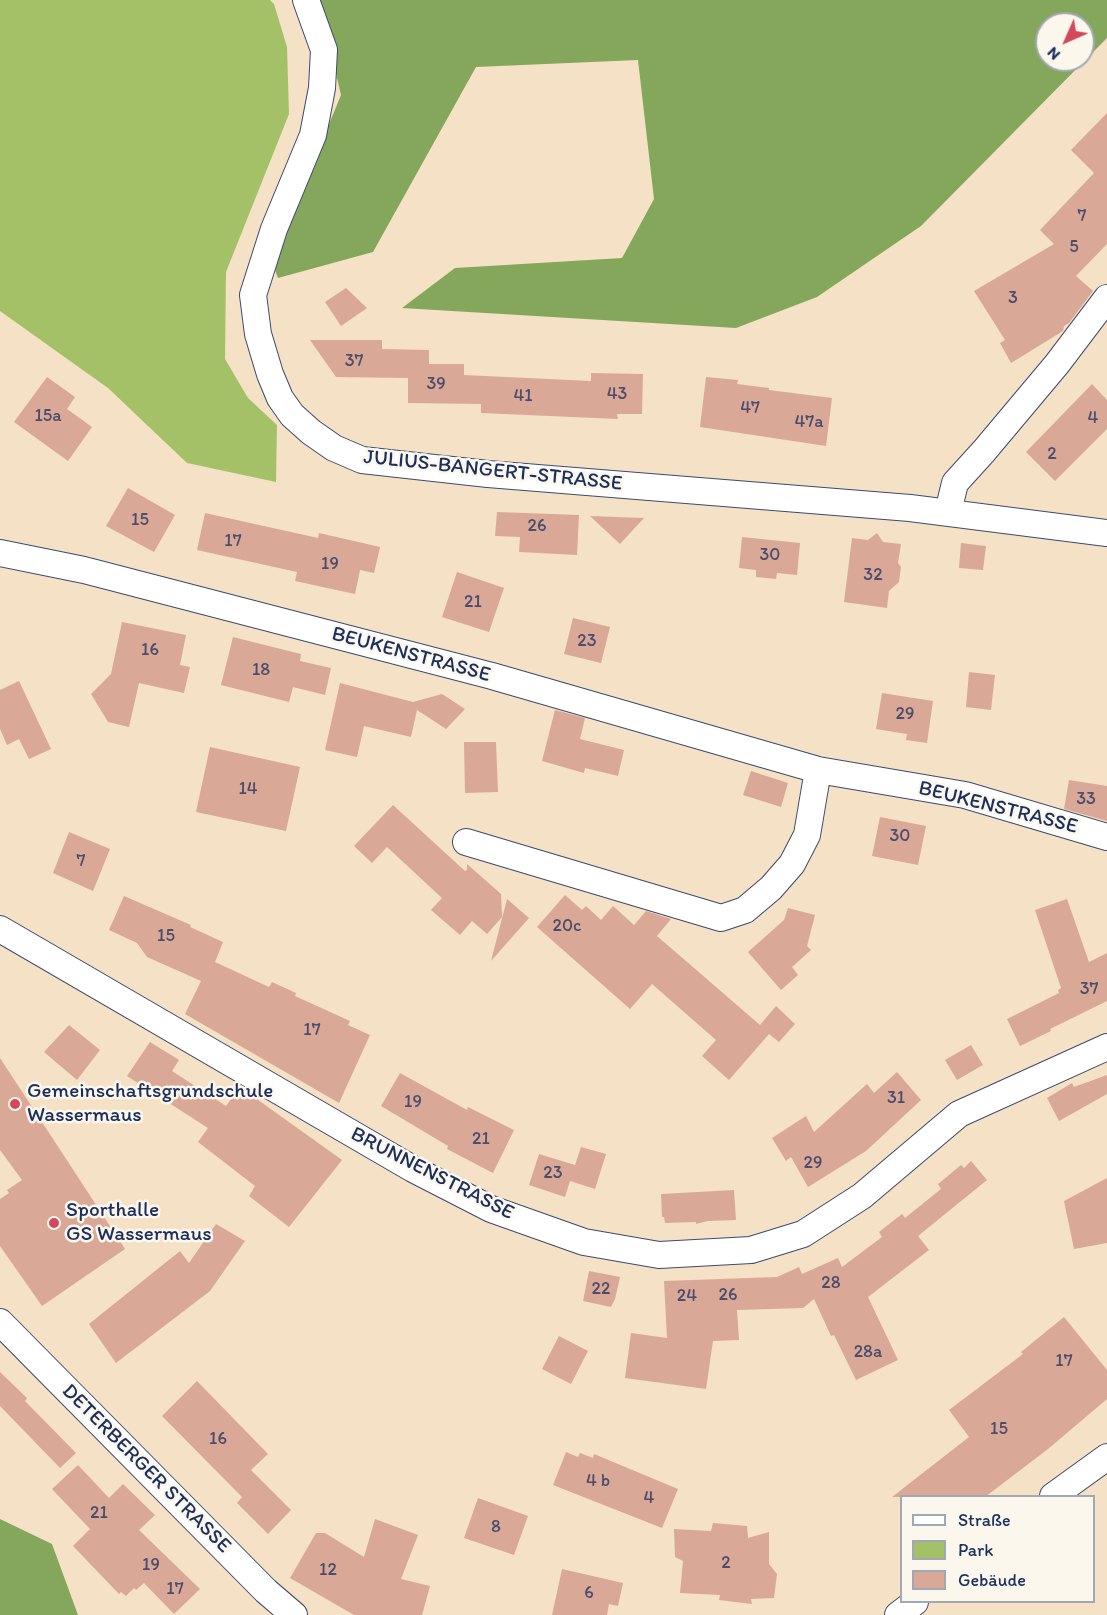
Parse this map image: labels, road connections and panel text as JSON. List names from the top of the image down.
{
  "streets": {
    "street": [
      "JULIUS-BANGERT-STRASSE",
      "BEUKENSTRASSE",
      "BRUNNENSTRASSE",
      "DETERBERGER STRASSE"
    ]
  },
  "places": ["Gemeinschaftsgrundschule Wassermaus", "Sporthalle GS Wassermaus"],
  "house_numbers": [
    "7",
    "5",
    "3",
    "37",
    "39",
    "43",
    "41",
    "47",
    "15a",
    "4",
    "47a",
    "2",
    "15",
    "26",
    "17",
    "30",
    "19",
    "32",
    "21",
    "23",
    "16",
    "18",
    "29",
    "14",
    "33",
    "30",
    "7",
    "20c",
    "15",
    "37",
    "17",
    "31",
    "19",
    "21",
    "29",
    "23",
    "28",
    "22",
    "26",
    "24",
    "28a",
    "17",
    "15",
    "16",
    "4 b",
    "4",
    "21",
    "8",
    "2",
    "19",
    "12",
    "17",
    "6"
  ],
  "legend": ["Straße", "Park", "Gebäude"],
  "north": "bottom left"
}
